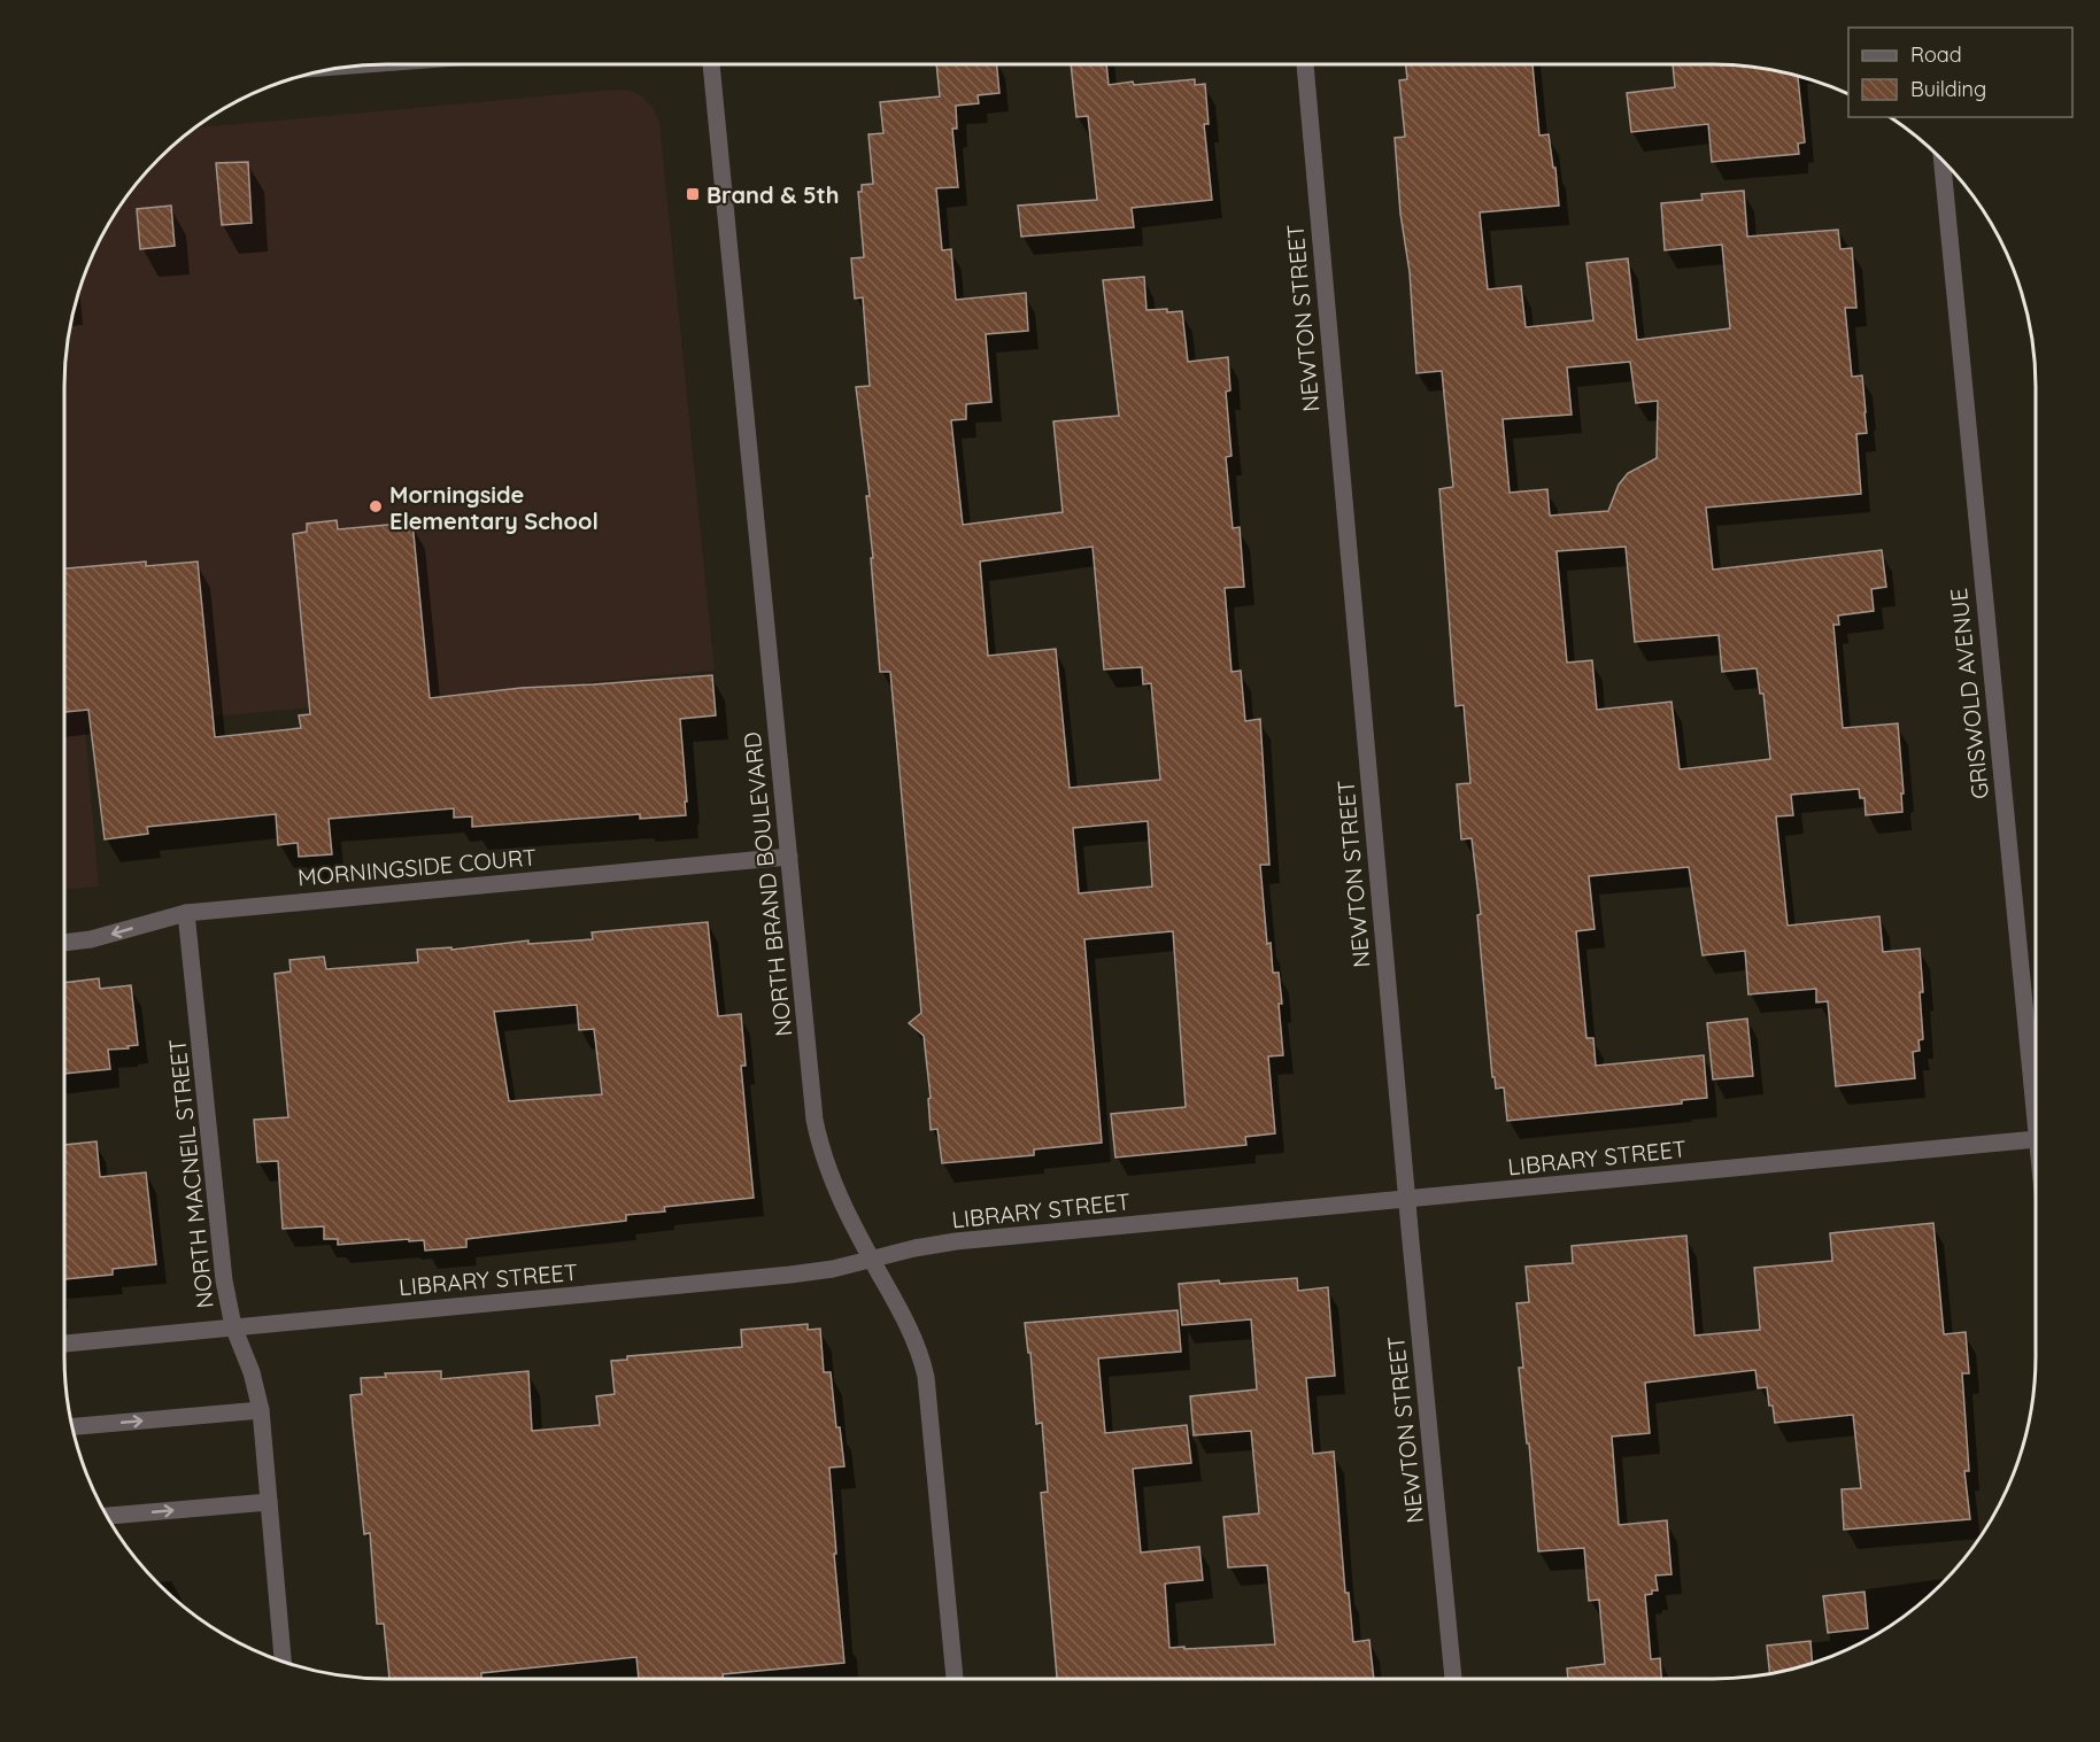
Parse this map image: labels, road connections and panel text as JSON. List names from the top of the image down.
{
  "streets": {
    "street": [
      "NEWTON STREET",
      "GRISWOLD AVENUE",
      "MORNINGSIDE COURT",
      "NORTH BRAND BOULEVARD",
      "LIBRARY STREET",
      "NORTH MACNEIL STREET"
    ]
  },
  "crossings": [
    ["NEWTON STREET", "LIBRARY STREET"],
    ["MORNINGSIDE COURT", "NORTH BRAND BOULEVARD"],
    ["MORNINGSIDE COURT", "NORTH MACNEIL STREET"],
    ["NORTH BRAND BOULEVARD", "LIBRARY STREET"],
    ["LIBRARY STREET", "NORTH MACNEIL STREET"]
  ],
  "places": {
    "transit": ["Brand & 5th"],
    "other": ["Morningside Elementary School"]
  },
  "legend": ["Road", "Building"]
}
